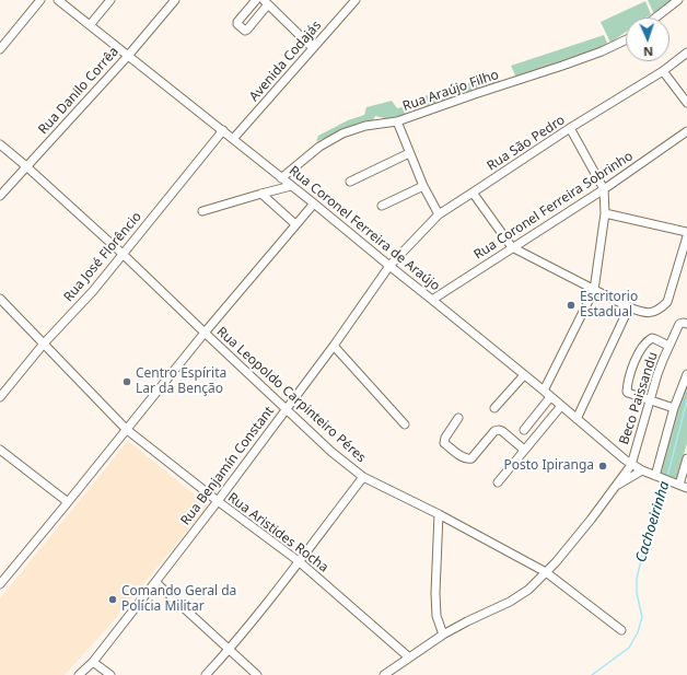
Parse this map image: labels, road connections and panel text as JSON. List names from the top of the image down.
{
  "streets": {
    "street": [
      "Avenida Codajás",
      "Rua Danilo Corrêa",
      "Rua Araújo Filho",
      "Rua São Pedro",
      "Rua Coronel Ferreira Sobrinho",
      "Rua Coronel Ferreira de Araújo",
      "Rua José Florêncio",
      "Rua Leopoldo Carpinteiro Péres",
      "Beco Paissandu",
      "Rua Benjamín Constant",
      "Rua Aristides Rocha"
    ]
  },
  "crossings": [
    ["Avenida Codajás", "Rua Coronel Ferreira de Araújo"],
    ["Rua Danilo Corrêa", "Rua Coronel Ferreira de Araújo"],
    ["Rua Danilo Corrêa", "Rua Leopoldo Carpinteiro Péres"],
    ["Rua Araújo Filho", "Rua Coronel Ferreira de Araújo"],
    ["Rua São Pedro", "Rua Coronel Ferreira de Araújo"],
    ["Rua São Pedro", "Rua Benjamín Constant"],
    ["Rua Coronel Ferreira Sobrinho", "Rua Coronel Ferreira de Araújo"],
    ["Rua Coronel Ferreira de Araújo", "Rua José Florêncio"],
    ["Rua Coronel Ferreira de Araújo", "Beco Paissandu"],
    ["Rua Coronel Ferreira de Araújo", "Rua Benjamín Constant"],
    ["Rua José Florêncio", "Rua Leopoldo Carpinteiro Péres"],
    ["Rua José Florêncio", "Rua Aristides Rocha"],
    ["Rua Leopoldo Carpinteiro Péres", "Beco Paissandu"],
    ["Rua Leopoldo Carpinteiro Péres", "Rua Benjamín Constant"],
    ["Beco Paissandu", "Rua Aristides Rocha"],
    ["Rua Benjamín Constant", "Rua Aristides Rocha"]
  ],
  "water": ["Cachoeirinha"],
  "places": [
    "Escritorio Estadual",
    "Centro Espírita Lar da Benção",
    "Posto Ipiranga",
    "Comando Geral da Polícia Militar"
  ],
  "north": "bottom"
}
